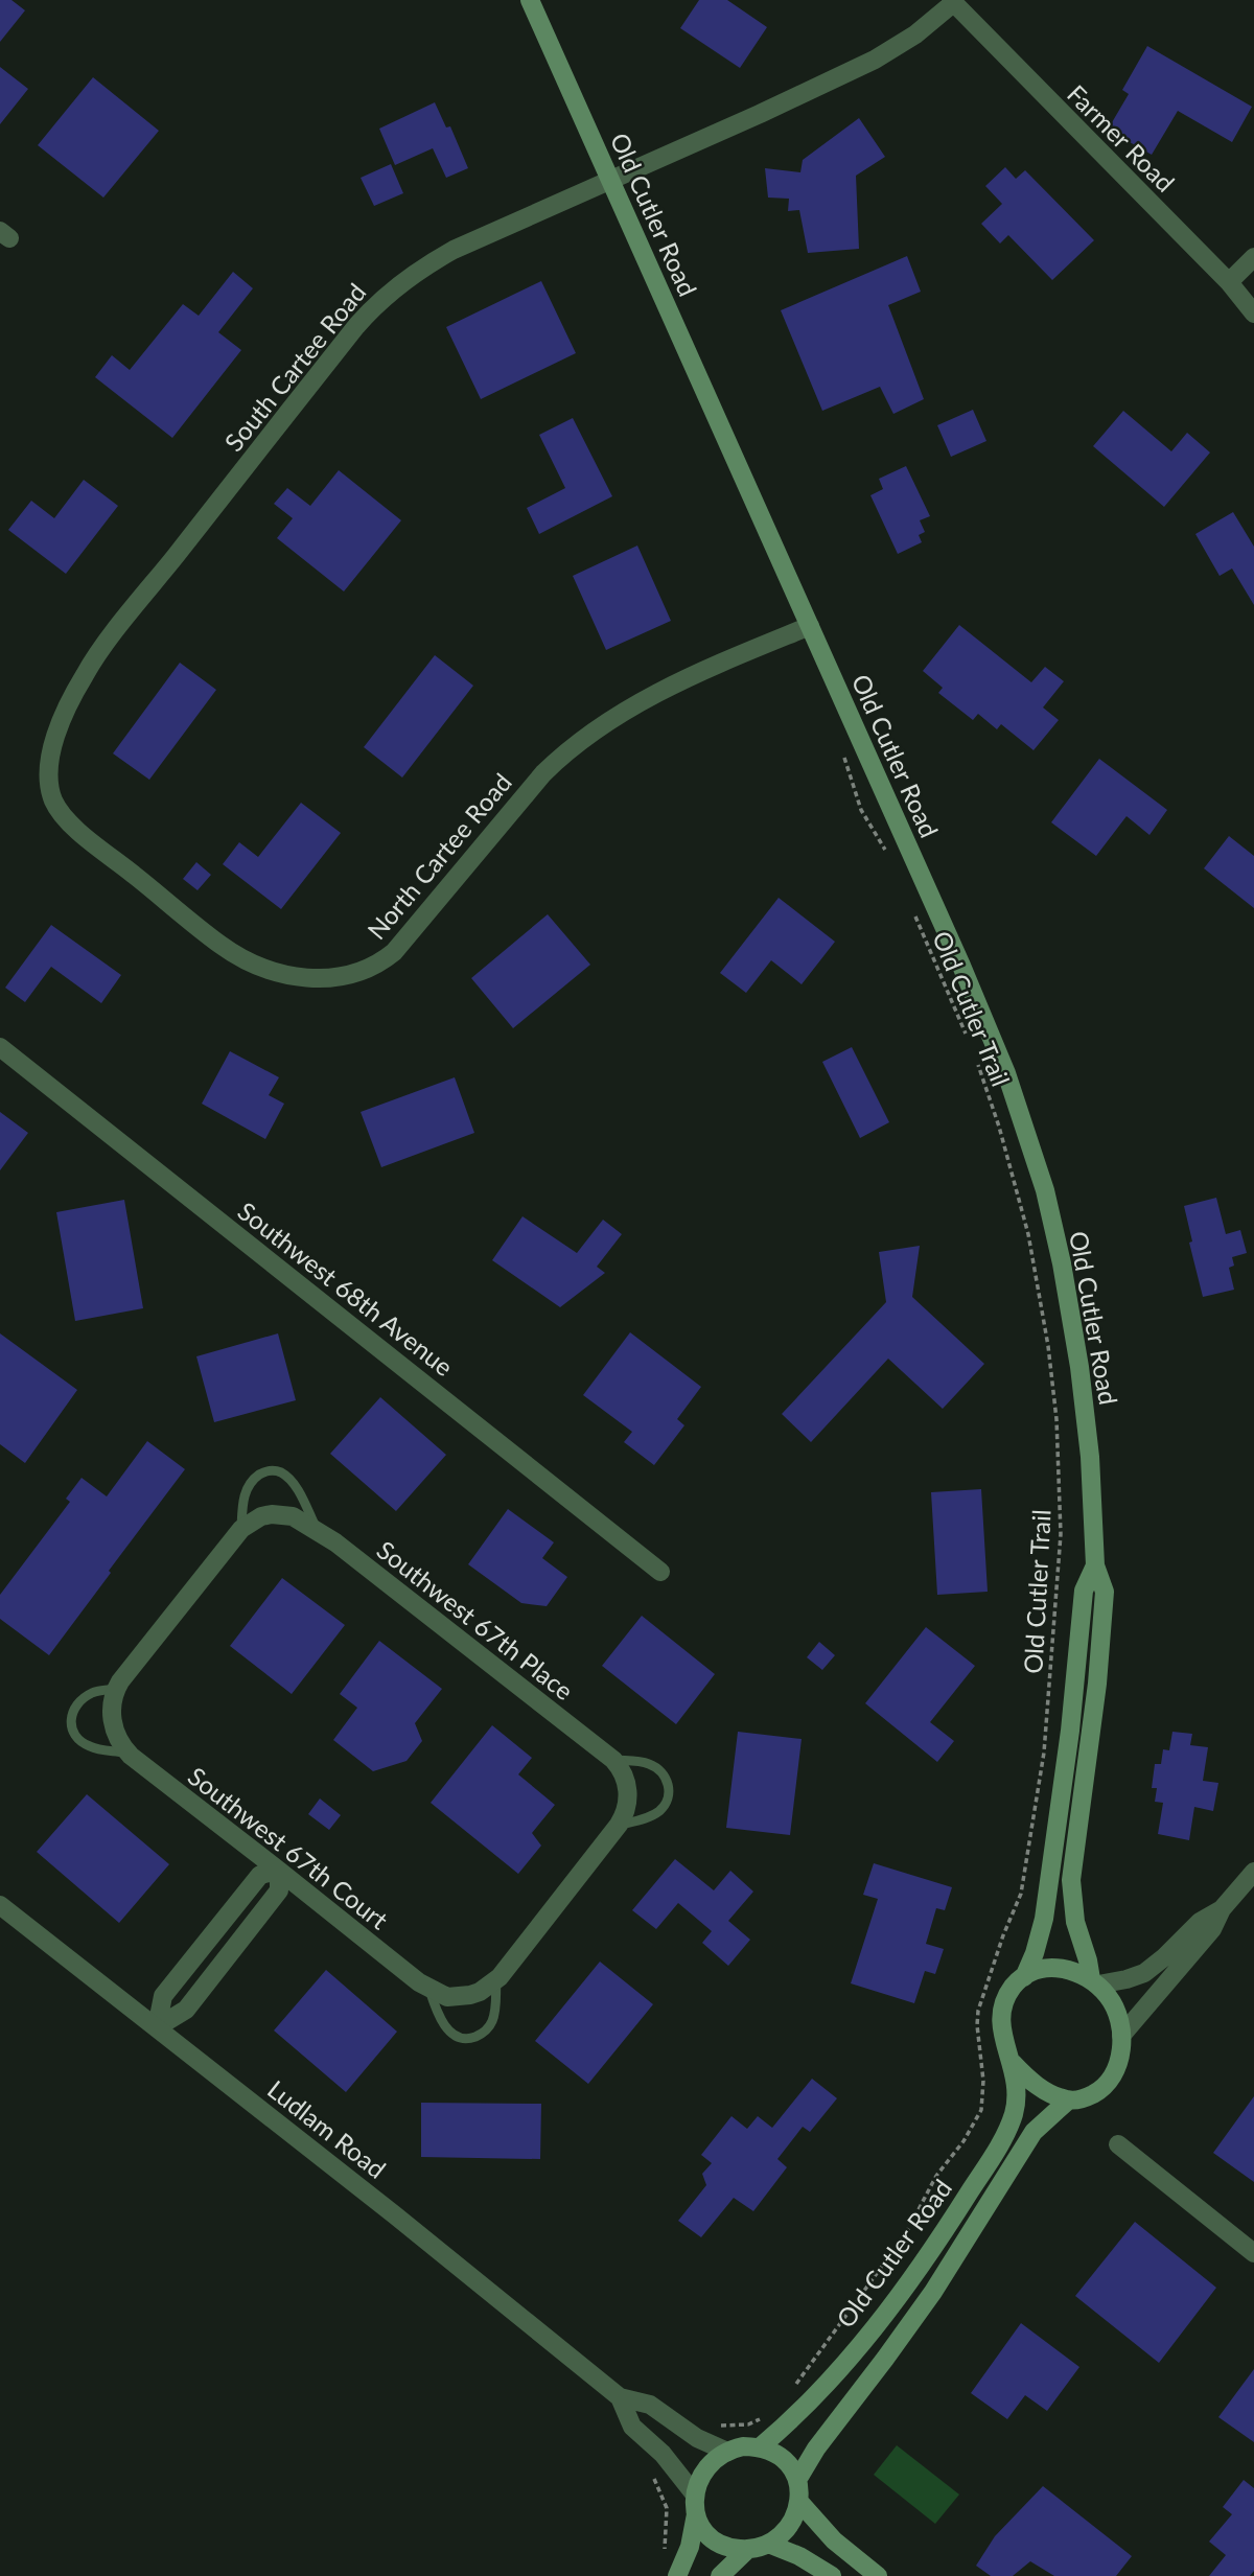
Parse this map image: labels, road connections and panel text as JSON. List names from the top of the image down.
{
  "streets": {
    "main road": ["Old Cutler Road"],
    "street": [
      "Farmer Road",
      "South Cartee Road",
      "North Cartee Road",
      "Southwest 68th Avenue",
      "Southwest 67th Place",
      "Southwest 67th Court",
      "Ludlam Road"
    ],
    "path": ["Old Cutler Trail"]
  },
  "crossings": [
    ["Farmer Road", "South Cartee Road"],
    ["Old Cutler Road", "South Cartee Road"],
    ["Old Cutler Road", "North Cartee Road"],
    ["Old Cutler Road", "Ludlam Road"],
    ["South Cartee Road", "North Cartee Road"]
  ]
}
